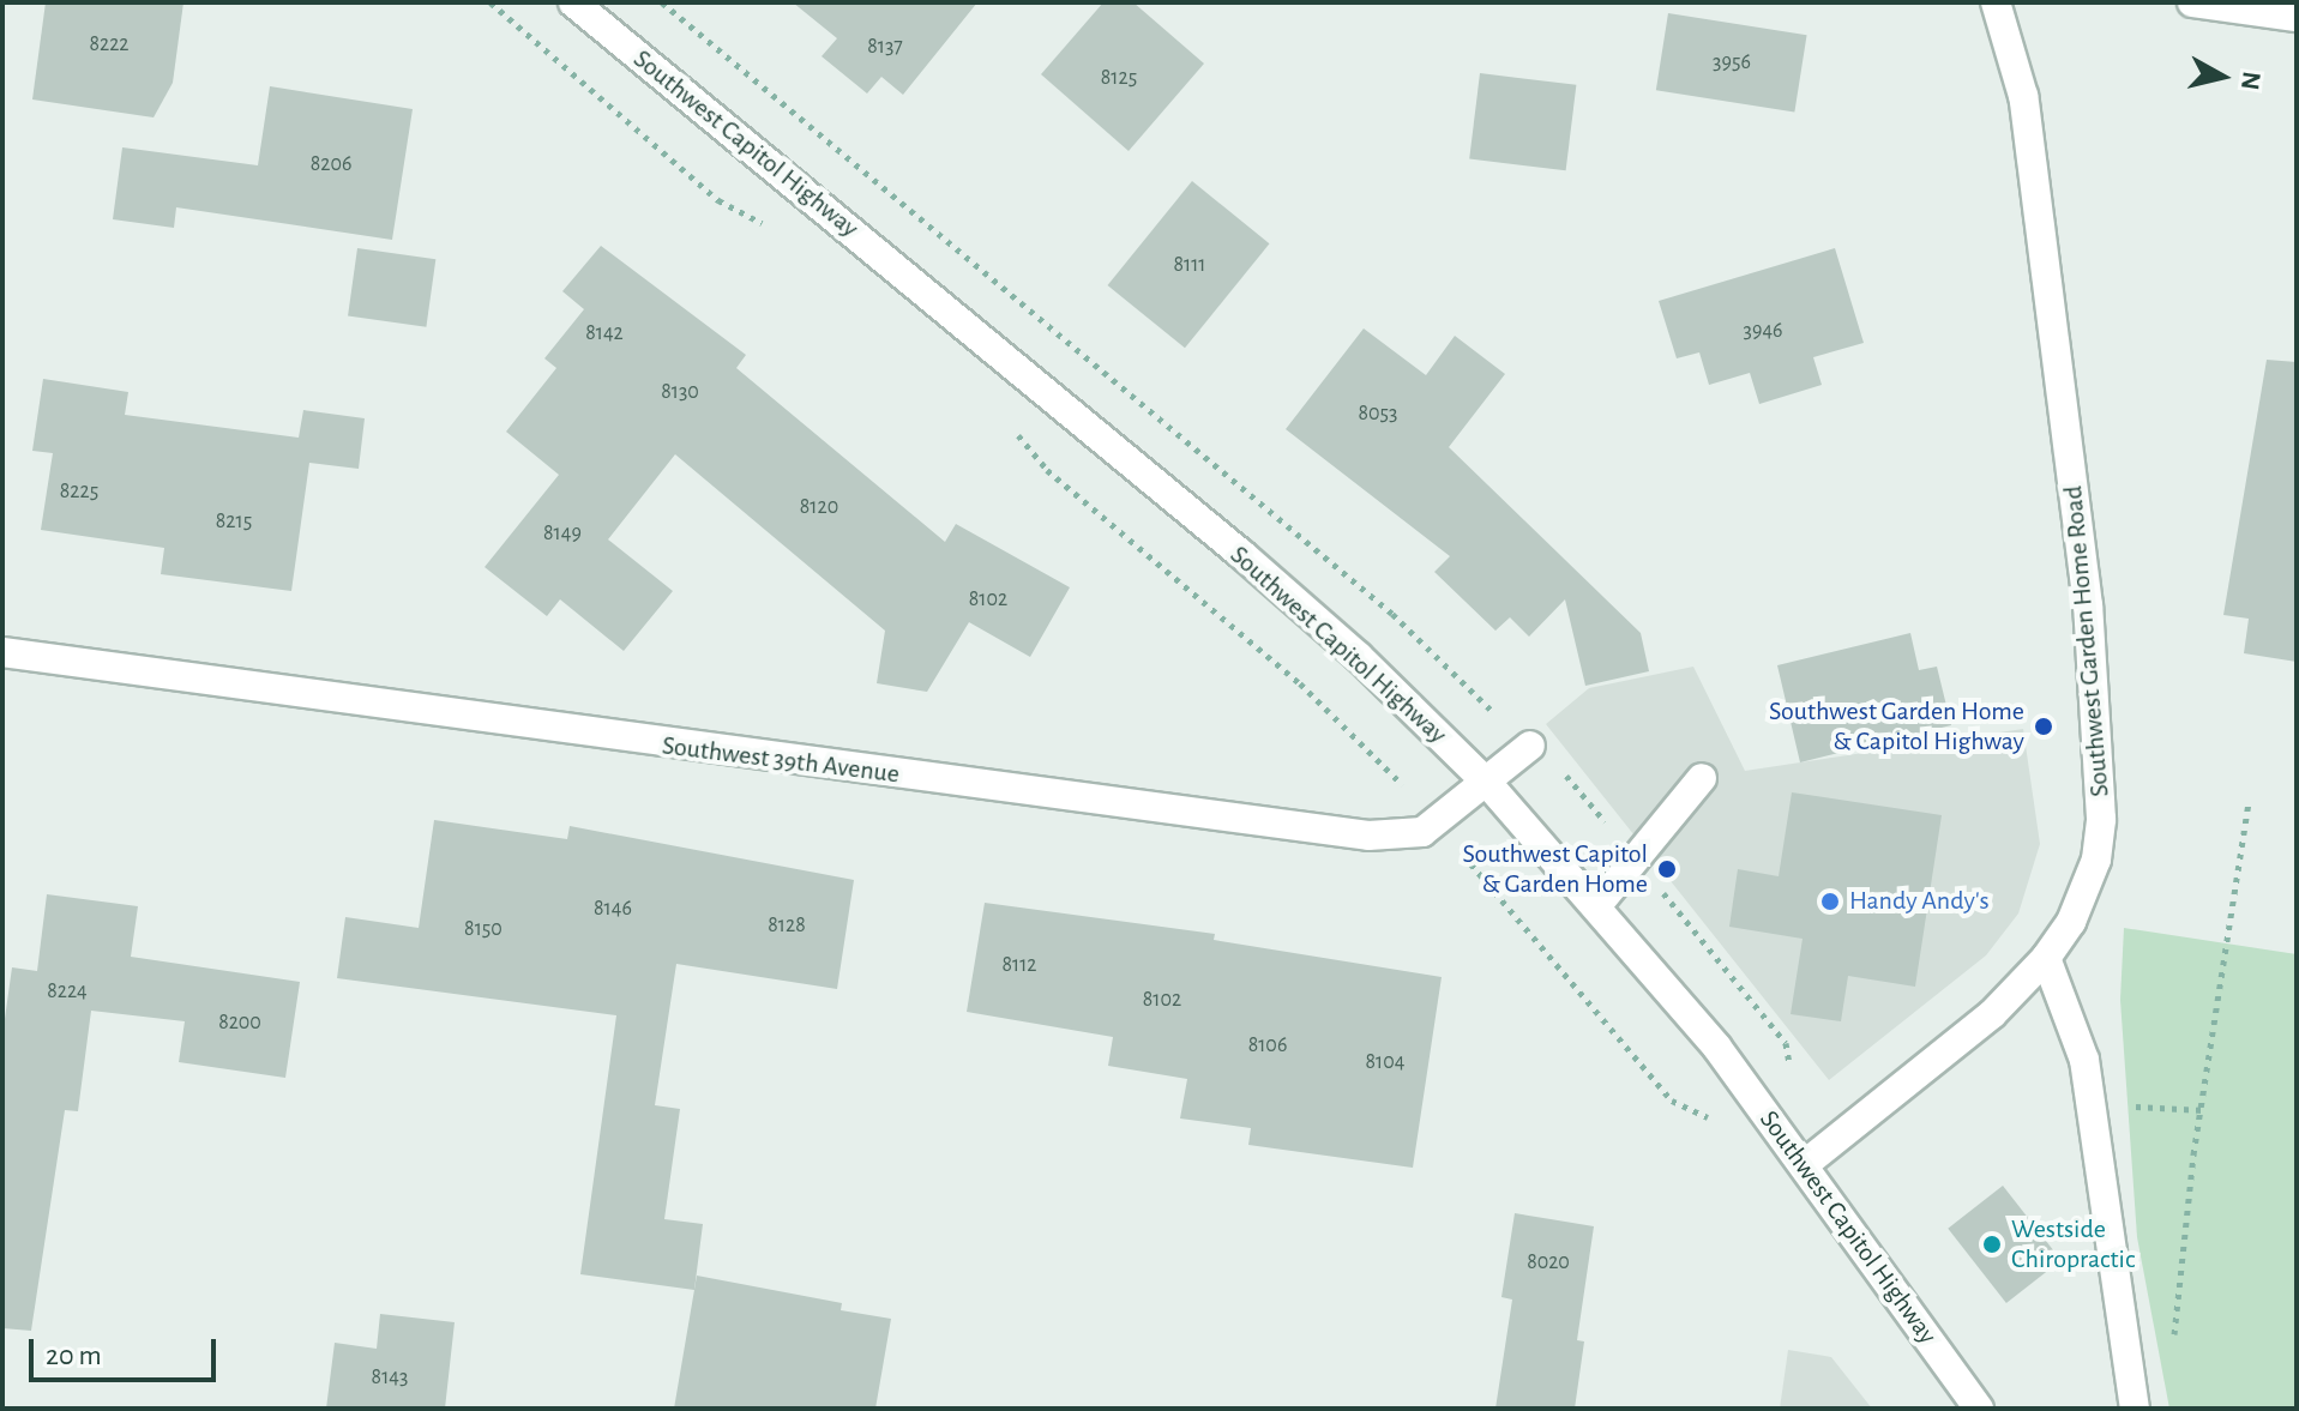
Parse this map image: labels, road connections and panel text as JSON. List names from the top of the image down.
{
  "streets": {
    "street": ["Southwest Capitol Highway", "Southwest Garden Home Road", "Southwest 39th Avenue"]
  },
  "crossings": [
    ["Southwest Capitol Highway", "Southwest Garden Home Road"],
    ["Southwest Capitol Highway", "Southwest 39th Avenue"]
  ],
  "places": [
    "Southwest Garden Home & Capitol Highway",
    "Southwest Capitol & Garden Home",
    "Handy Andy's",
    "Westside Chiropractic"
  ],
  "house_numbers": [
    "8222",
    "8137",
    "3956",
    "8125",
    "8206",
    "8111",
    "3946",
    "8142",
    "8130",
    "8053",
    "8225",
    "8120",
    "8215",
    "8149",
    "8102",
    "8146",
    "8128",
    "8150",
    "8112",
    "8224",
    "8102",
    "8200",
    "8106",
    "8104",
    "8020",
    "8143"
  ],
  "scale_bar": "20 m",
  "north": "right"
}
